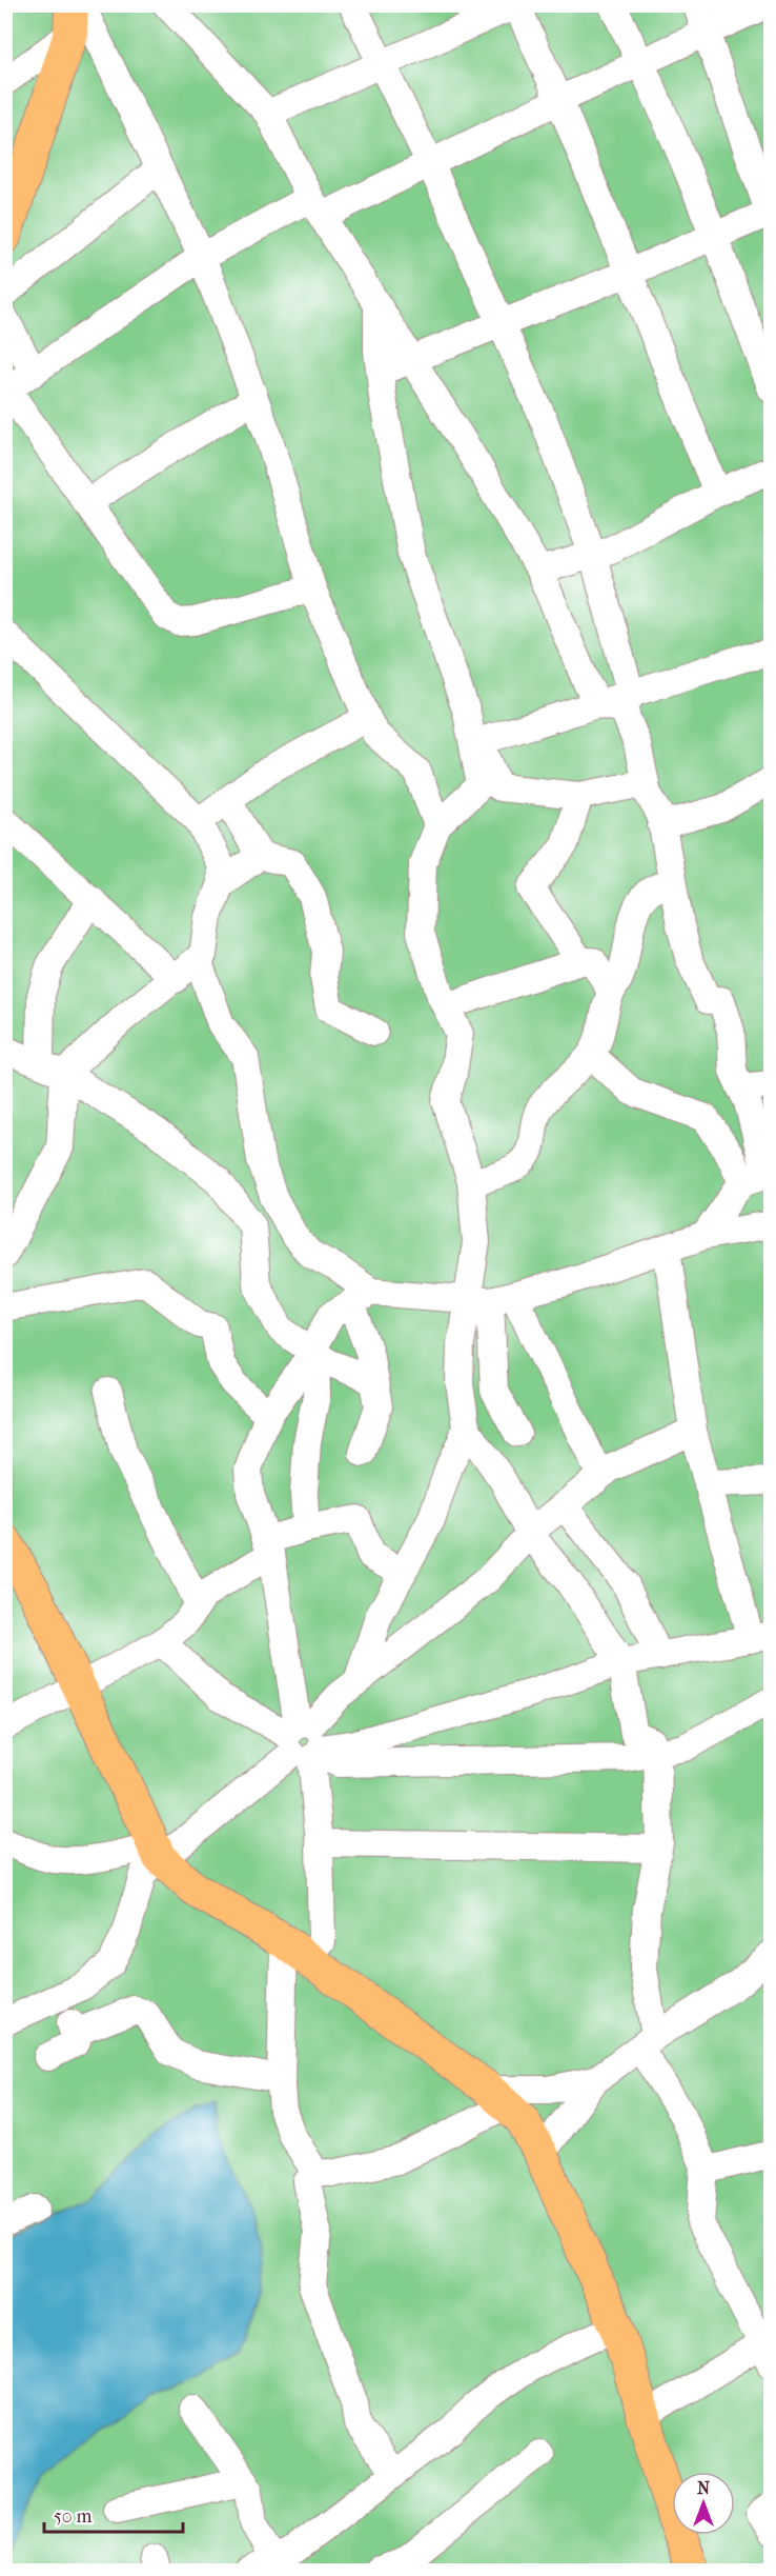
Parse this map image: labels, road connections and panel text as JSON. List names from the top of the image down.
{
  "scale_bar": "50 m",
  "north": "top"
}
